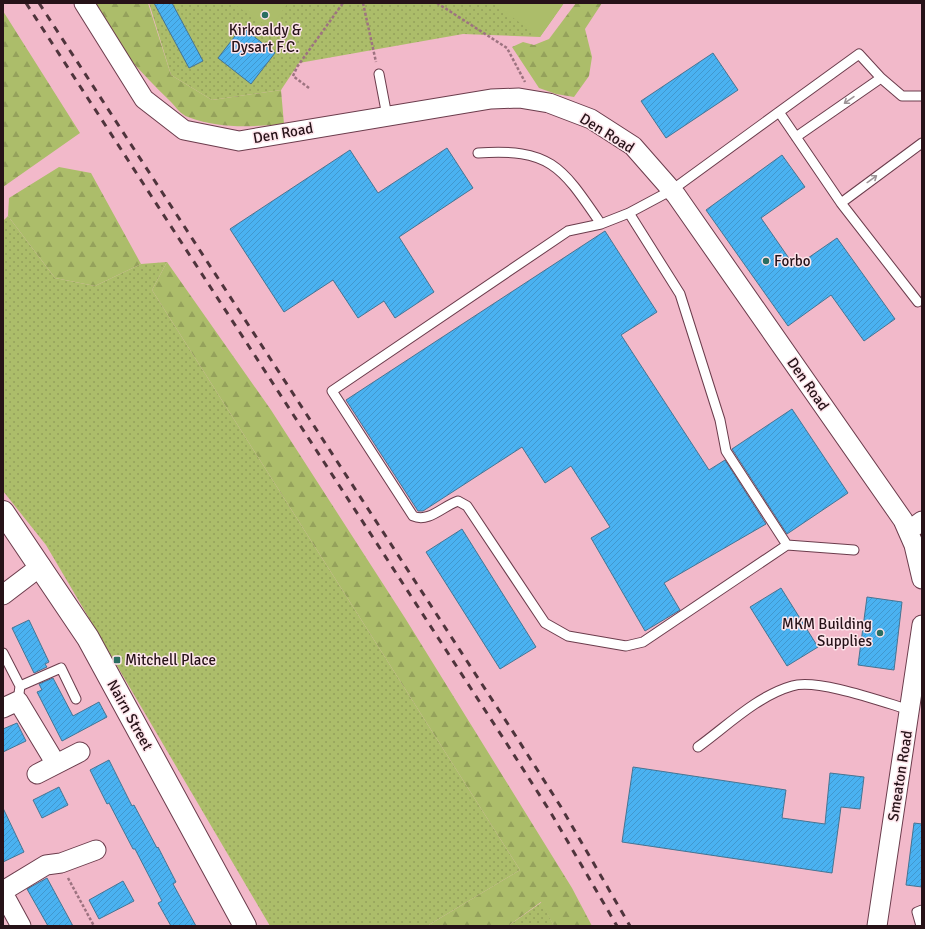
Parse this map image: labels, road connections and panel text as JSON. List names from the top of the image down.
{
  "streets": {
    "main road": ["Nairn Street"],
    "street": ["Den Road", "Smeaton Road"]
  },
  "places": {
    "other": ["Kirkcaldy & Dysart F.C.", "Forbo", "MKM Building Supplies"],
    "transit": ["Mitchell Place"]
  }
}
